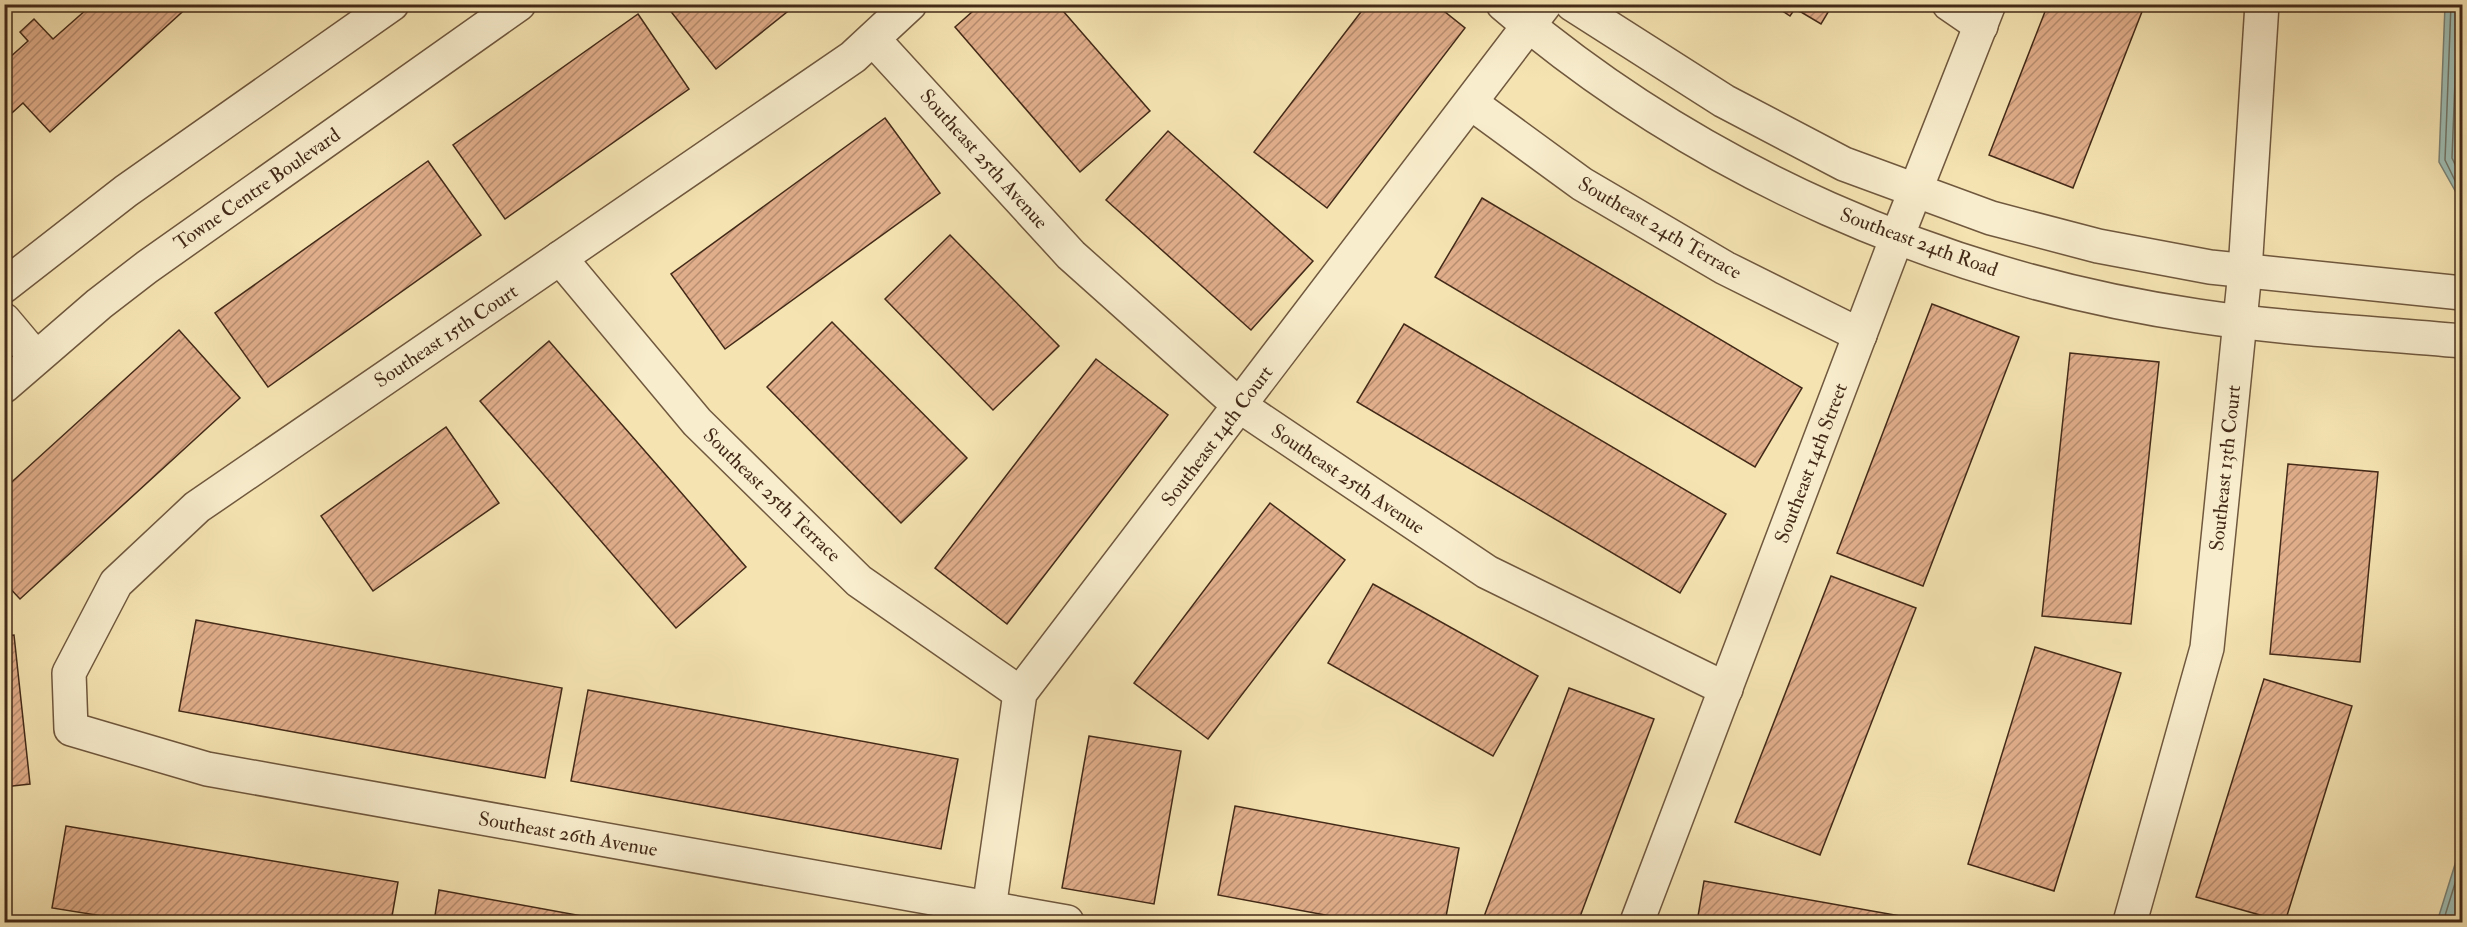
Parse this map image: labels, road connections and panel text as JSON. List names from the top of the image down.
{
  "streets": {
    "street": [
      "Southeast 25th Avenue",
      "Towne Centre Boulevard",
      "Southeast 24th Terrace",
      "Southeast 24th Road",
      "Southeast 15th Court",
      "Southeast 14th Court",
      "Southeast 14th Street",
      "Southeast 13th Court",
      "Southeast 25th Terrace",
      "Southeast 26th Avenue"
    ]
  },
  "crossings": [
    ["Southeast 25th Avenue", "Southeast 15th Court"],
    ["Southeast 25th Avenue", "Southeast 14th Court"],
    ["Southeast 25th Avenue", "Southeast 14th Street"],
    ["Southeast 24th Terrace", "Southeast 14th Court"],
    ["Southeast 24th Terrace", "Southeast 14th Street"],
    ["Southeast 24th Road", "Southeast 14th Court"],
    ["Southeast 24th Road", "Southeast 14th Street"],
    ["Southeast 24th Road", "Southeast 13th Court"],
    ["Southeast 15th Court", "Southeast 25th Terrace"],
    ["Southeast 15th Court", "Southeast 26th Avenue"],
    ["Southeast 14th Court", "Southeast 25th Terrace"],
    ["Southeast 14th Court", "Southeast 26th Avenue"]
  ]
}
